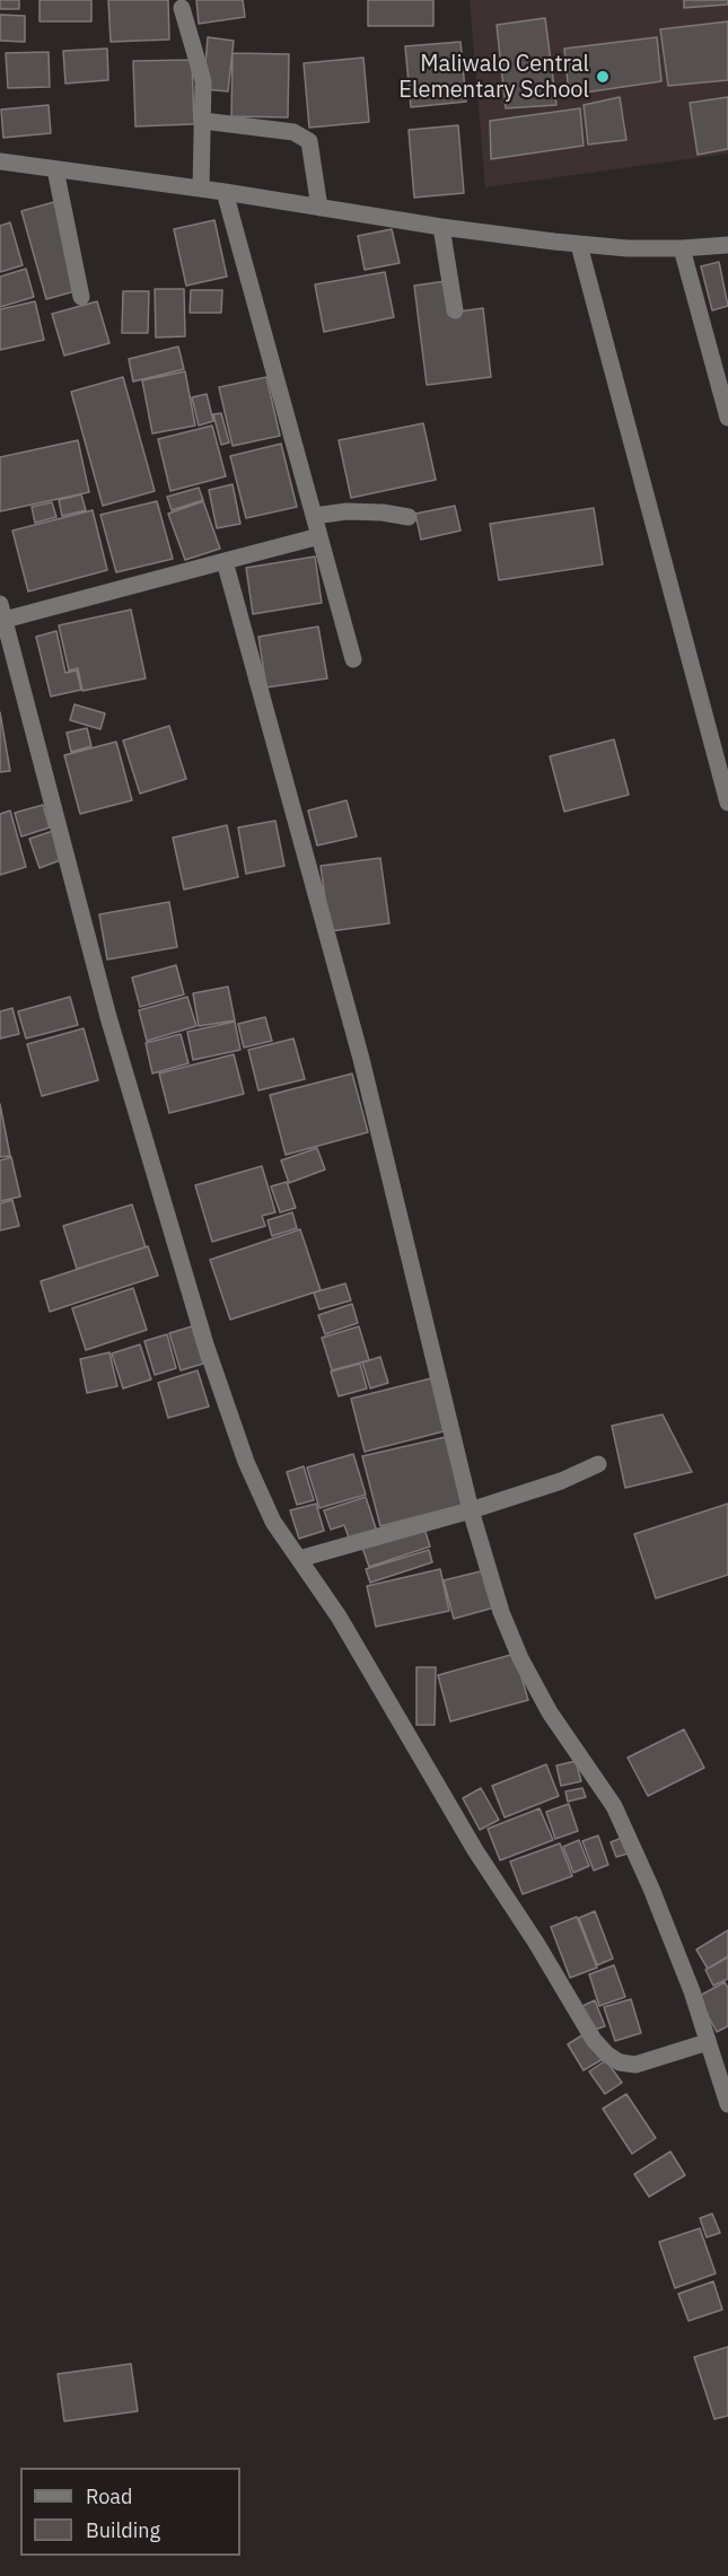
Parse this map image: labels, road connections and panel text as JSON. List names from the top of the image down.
{
  "places": ["Maliwalo Central Elementary School"],
  "legend": ["Road", "Building"]
}
